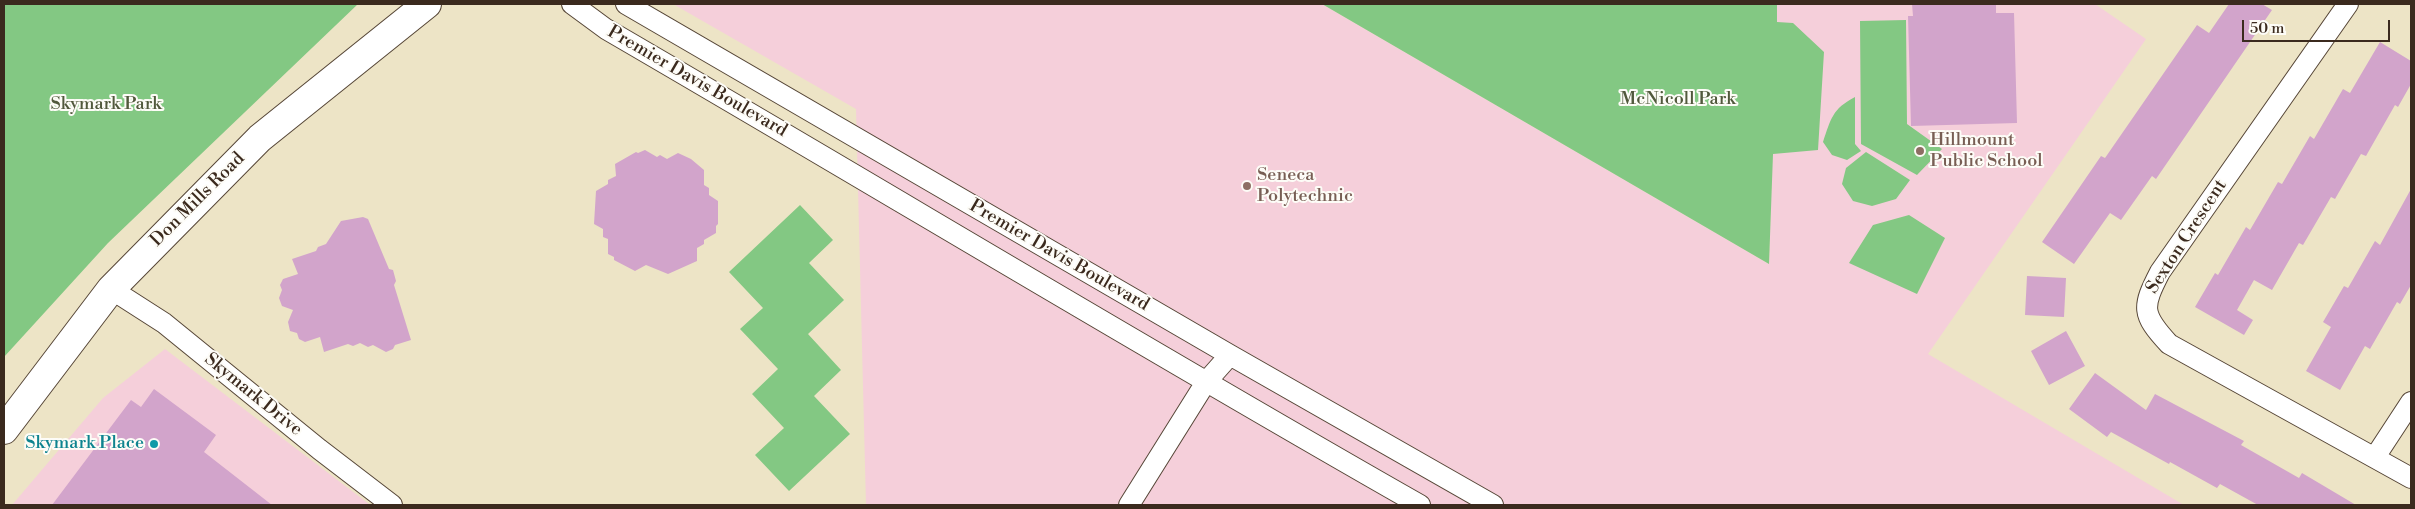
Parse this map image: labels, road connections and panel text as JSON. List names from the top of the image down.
{
  "streets": {
    "main road": ["Don Mills Road"],
    "street": ["Premier Davis Boulevard", "Sexton Crescent", "Skymark Drive"]
  },
  "crossings": [
    ["Don Mills Road", "Skymark Drive"]
  ],
  "parks": ["McNicoll Park", "Skymark Park"],
  "places": ["Hillmount Public School", "Seneca Polytechnic", "Skymark Place"],
  "scale_bar": "50 m"
}
